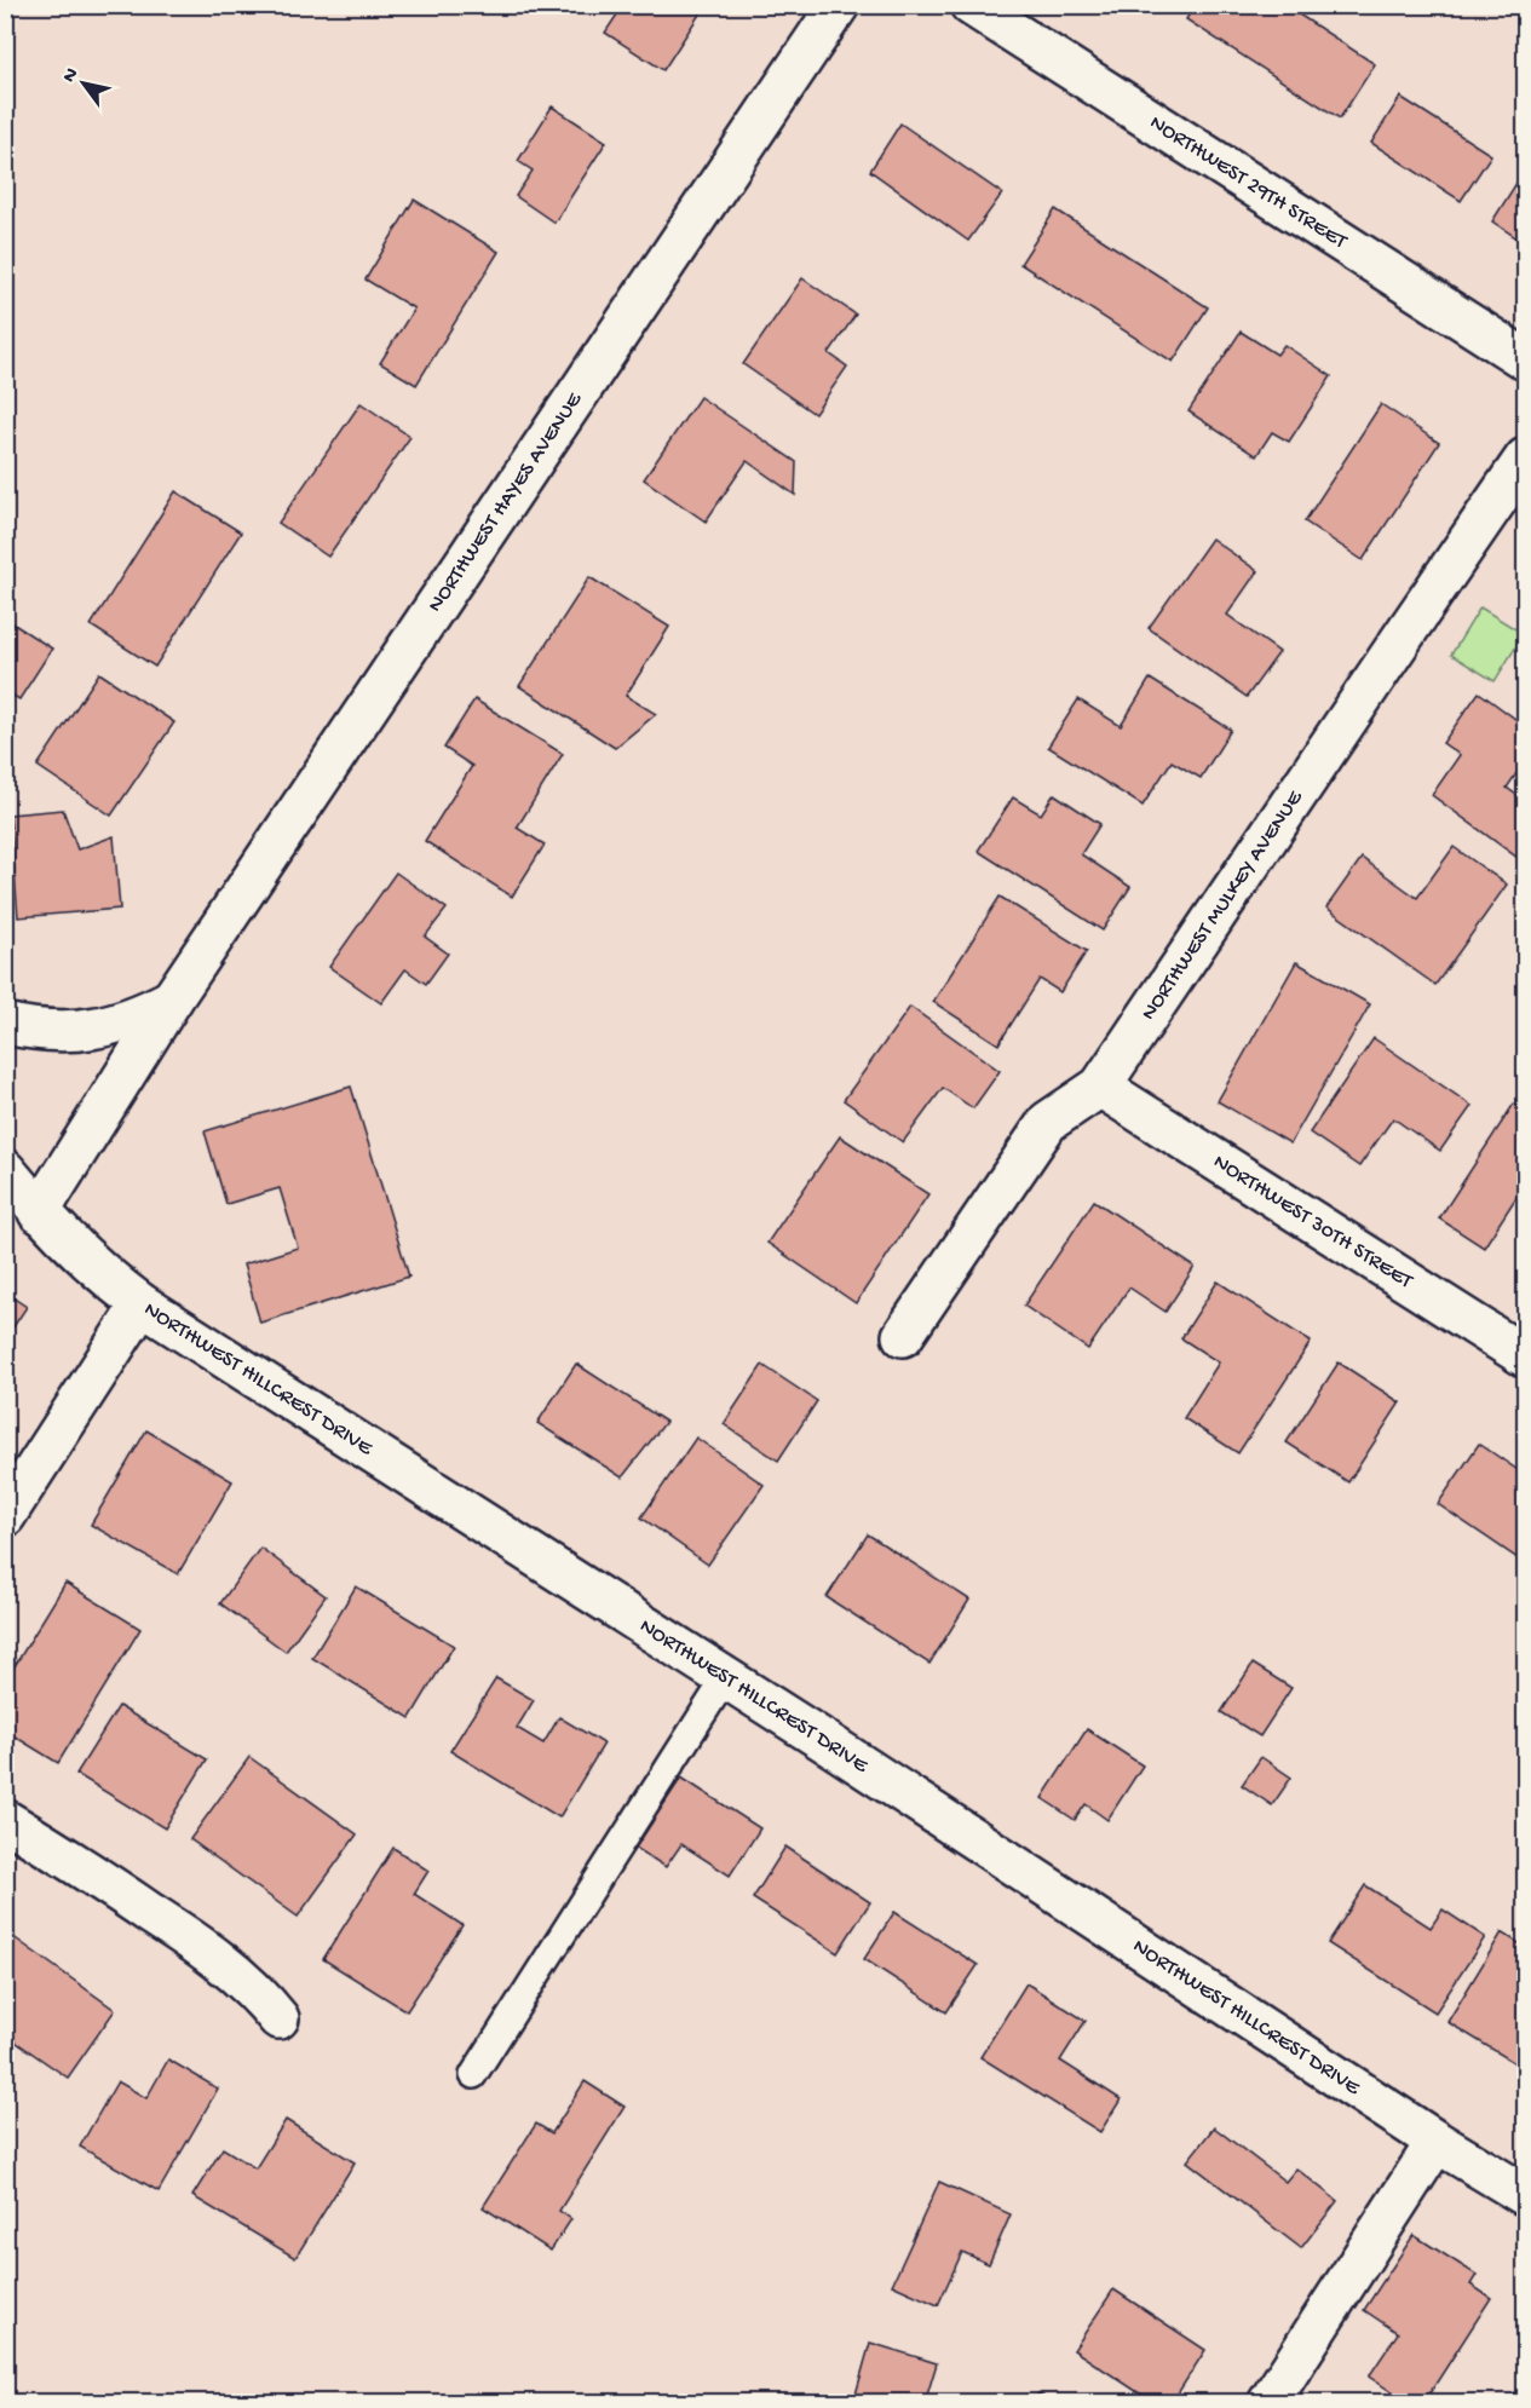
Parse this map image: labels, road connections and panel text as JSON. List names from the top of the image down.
{
  "streets": {
    "street": [
      "NORTHWEST 29TH STREET",
      "NORTHWEST HAYES AVENUE",
      "NORTHWEST MULKEY AVENUE",
      "NORTHWEST 30TH STREET",
      "NORTHWEST HILLCREST DRIVE"
    ]
  },
  "crossings": [
    ["NORTHWEST HAYES AVENUE", "NORTHWEST HILLCREST DRIVE"],
    ["NORTHWEST MULKEY AVENUE", "NORTHWEST 30TH STREET"]
  ],
  "north": "top left"
}
